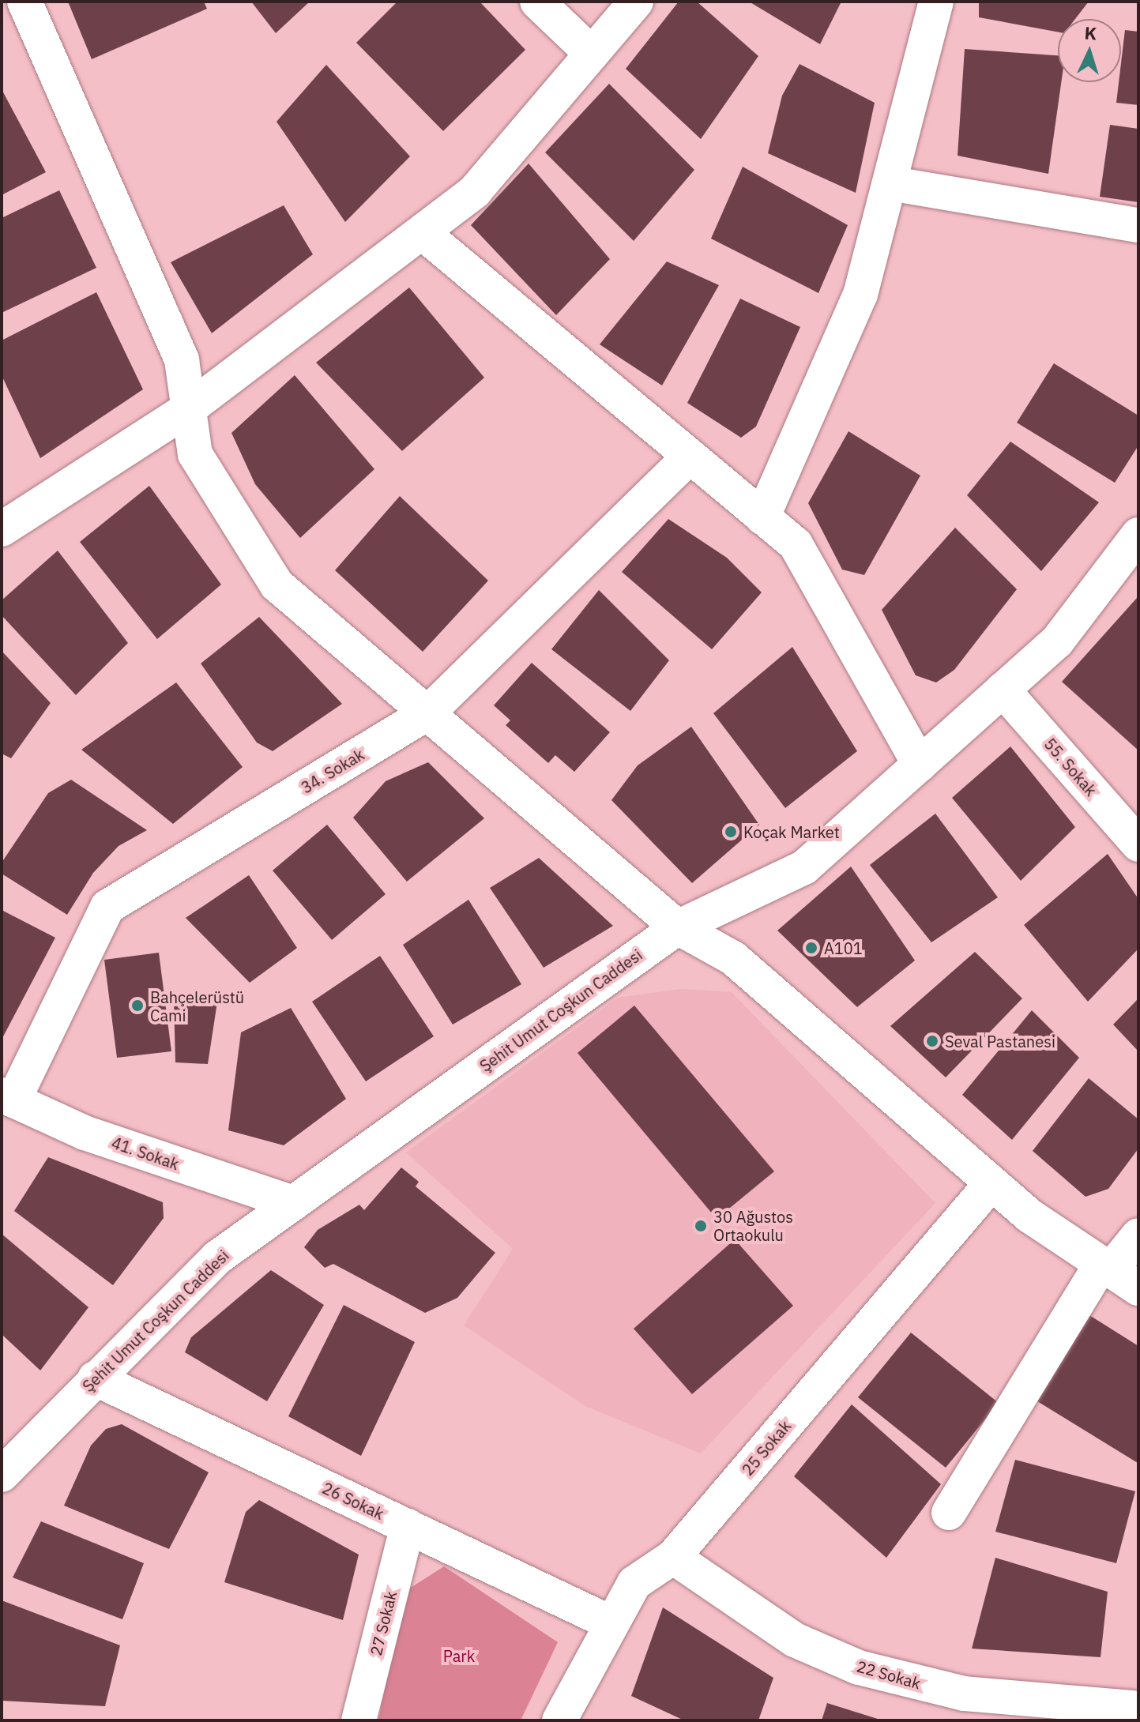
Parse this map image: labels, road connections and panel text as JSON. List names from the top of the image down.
{
  "streets": {
    "street": [
      "55. Sokak",
      "34. Sokak",
      "Şehit Umut Coşkun Caddesi",
      "41. Sokak",
      "25 Sokak",
      "26 Sokak",
      "27 Sokak",
      "22 Sokak"
    ]
  },
  "crossings": [
    ["55. Sokak", "Şehit Umut Coşkun Caddesi"],
    ["34. Sokak", "41. Sokak"],
    ["Şehit Umut Coşkun Caddesi", "41. Sokak"],
    ["Şehit Umut Coşkun Caddesi", "26 Sokak"],
    ["25 Sokak", "26 Sokak"],
    ["25 Sokak", "22 Sokak"],
    ["26 Sokak", "27 Sokak"]
  ],
  "parks": ["Park"],
  "places": [
    "Koçak Market",
    "A101",
    "Bahçelerüstü Cami",
    "Seval Pastanesi",
    "30 Ağustos Ortaokulu"
  ],
  "north": "top"
}
